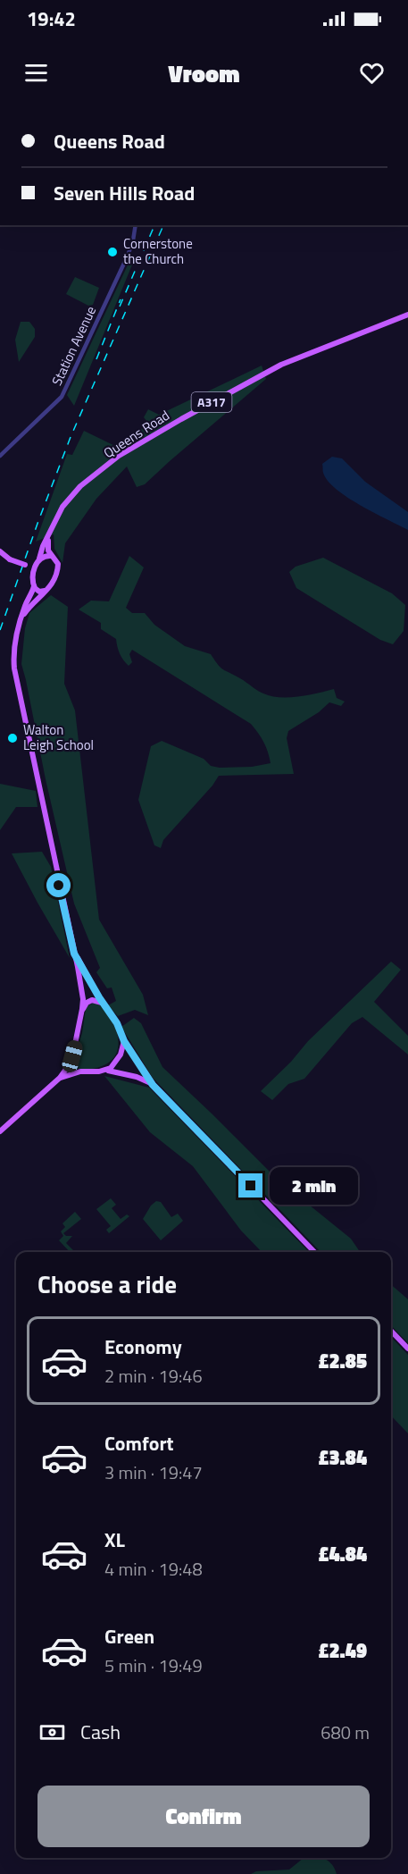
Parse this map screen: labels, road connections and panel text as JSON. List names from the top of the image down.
{
  "streets": {
    "main road": ["A317", "Queens Road"],
    "street": ["Station Avenue"]
  },
  "places": ["Cornerstone the Church", "Walton Leigh School"],
  "page": {
    "status": "19:42",
    "header": "Vroom",
    "banner": ["Queens Road", "Seven Hills Road"],
    "bubble": "2 min",
    "heading": "Choose a ride",
    "list": [
      {
        "name": "Economy",
        "note": "2 min · 19:46",
        "value": "£2.85"
      },
      {
        "name": "Comfort",
        "note": "3 min · 19:47",
        "value": "£3.84"
      },
      {
        "name": "XL",
        "note": "4 min · 19:48",
        "value": "£4.84"
      },
      {
        "name": "Green",
        "note": "5 min · 19:49",
        "value": "£2.49"
      }
    ],
    "pay": ["Cash", "680 m"],
    "buttons": "Confirm"
  }
}
